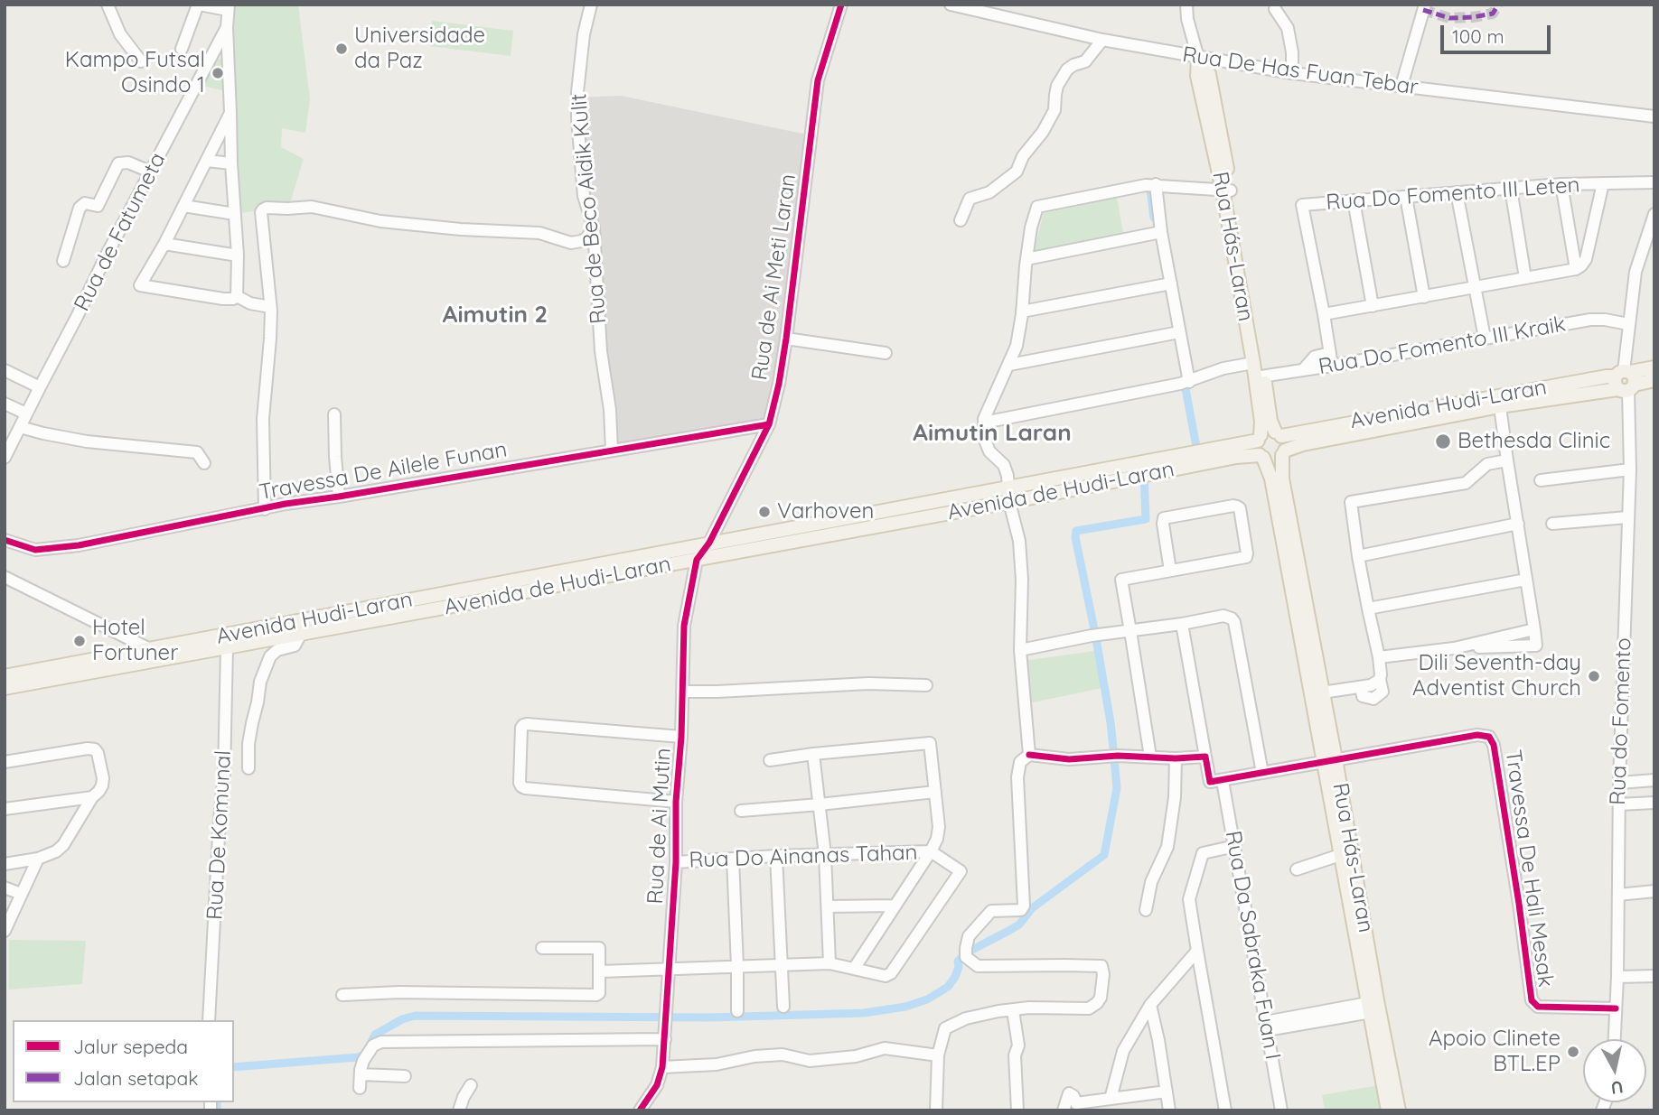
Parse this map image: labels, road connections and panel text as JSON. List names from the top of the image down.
{
  "streets": {
    "main road": ["Rua Hás-Laran", "Avenida Hudi-Laran", "Avenida de Hudi-Laran"],
    "street": [
      "Rua De Has Fuan Tebar",
      "Rua Do Fomento III Leten",
      "Rua de Beco Aidik Kulit",
      "Rua de Fatumeta",
      "Rua de Ai Meti Laran",
      "Rua Do Fomento III Kraik",
      "Travessa De Ailele Funan",
      "Rua do Fomento",
      "Rua de Ai Mutin",
      "Rua De Komunal",
      "Rua Do Ainanas Tahan",
      "Travessa De Hali Mesak",
      "Rua Da Sabraka Fuan I"
    ]
  },
  "crossings": [
    ["Rua De Has Fuan Tebar", "Rua Hás-Laran"],
    ["Rua Do Fomento III Leten", "Rua Do Fomento III Kraik"],
    ["Rua de Beco Aidik Kulit", "Travessa De Ailele Funan"],
    ["Rua Hás-Laran", "Rua Do Fomento III Kraik"],
    ["Rua Hás-Laran", "Avenida Hudi-Laran"],
    ["Rua Hás-Laran", "Avenida de Hudi-Laran"],
    ["Rua Hás-Laran", "Travessa De Hali Mesak"],
    ["Rua de Ai Meti Laran", "Avenida Hudi-Laran"],
    ["Rua de Ai Meti Laran", "Travessa De Ailele Funan"],
    ["Rua de Ai Meti Laran", "Rua de Ai Mutin"],
    ["Rua Do Fomento III Kraik", "Rua do Fomento"],
    ["Avenida Hudi-Laran", "Avenida de Hudi-Laran"],
    ["Avenida Hudi-Laran", "Rua do Fomento"],
    ["Avenida Hudi-Laran", "Rua de Ai Mutin"],
    ["Avenida de Hudi-Laran", "Rua de Ai Mutin"],
    ["Avenida de Hudi-Laran", "Rua De Komunal"],
    ["Rua do Fomento", "Travessa De Hali Mesak"],
    ["Rua de Ai Mutin", "Rua Do Ainanas Tahan"]
  ],
  "districts": ["Aimutin 2", "Aimutin Laran"],
  "places": [
    "Universidade da Paz",
    "Kampo Futsal Osindo 1",
    "Bethesda Clinic",
    "Varhoven",
    "Hotel Fortuner",
    "Dili Seventh-day Adventist Church",
    "Apoio Clinete BTL.EP"
  ],
  "legend": ["Jalur sepeda", "Jalan setapak"],
  "scale_bar": "100 m",
  "north": "bottom"
}
